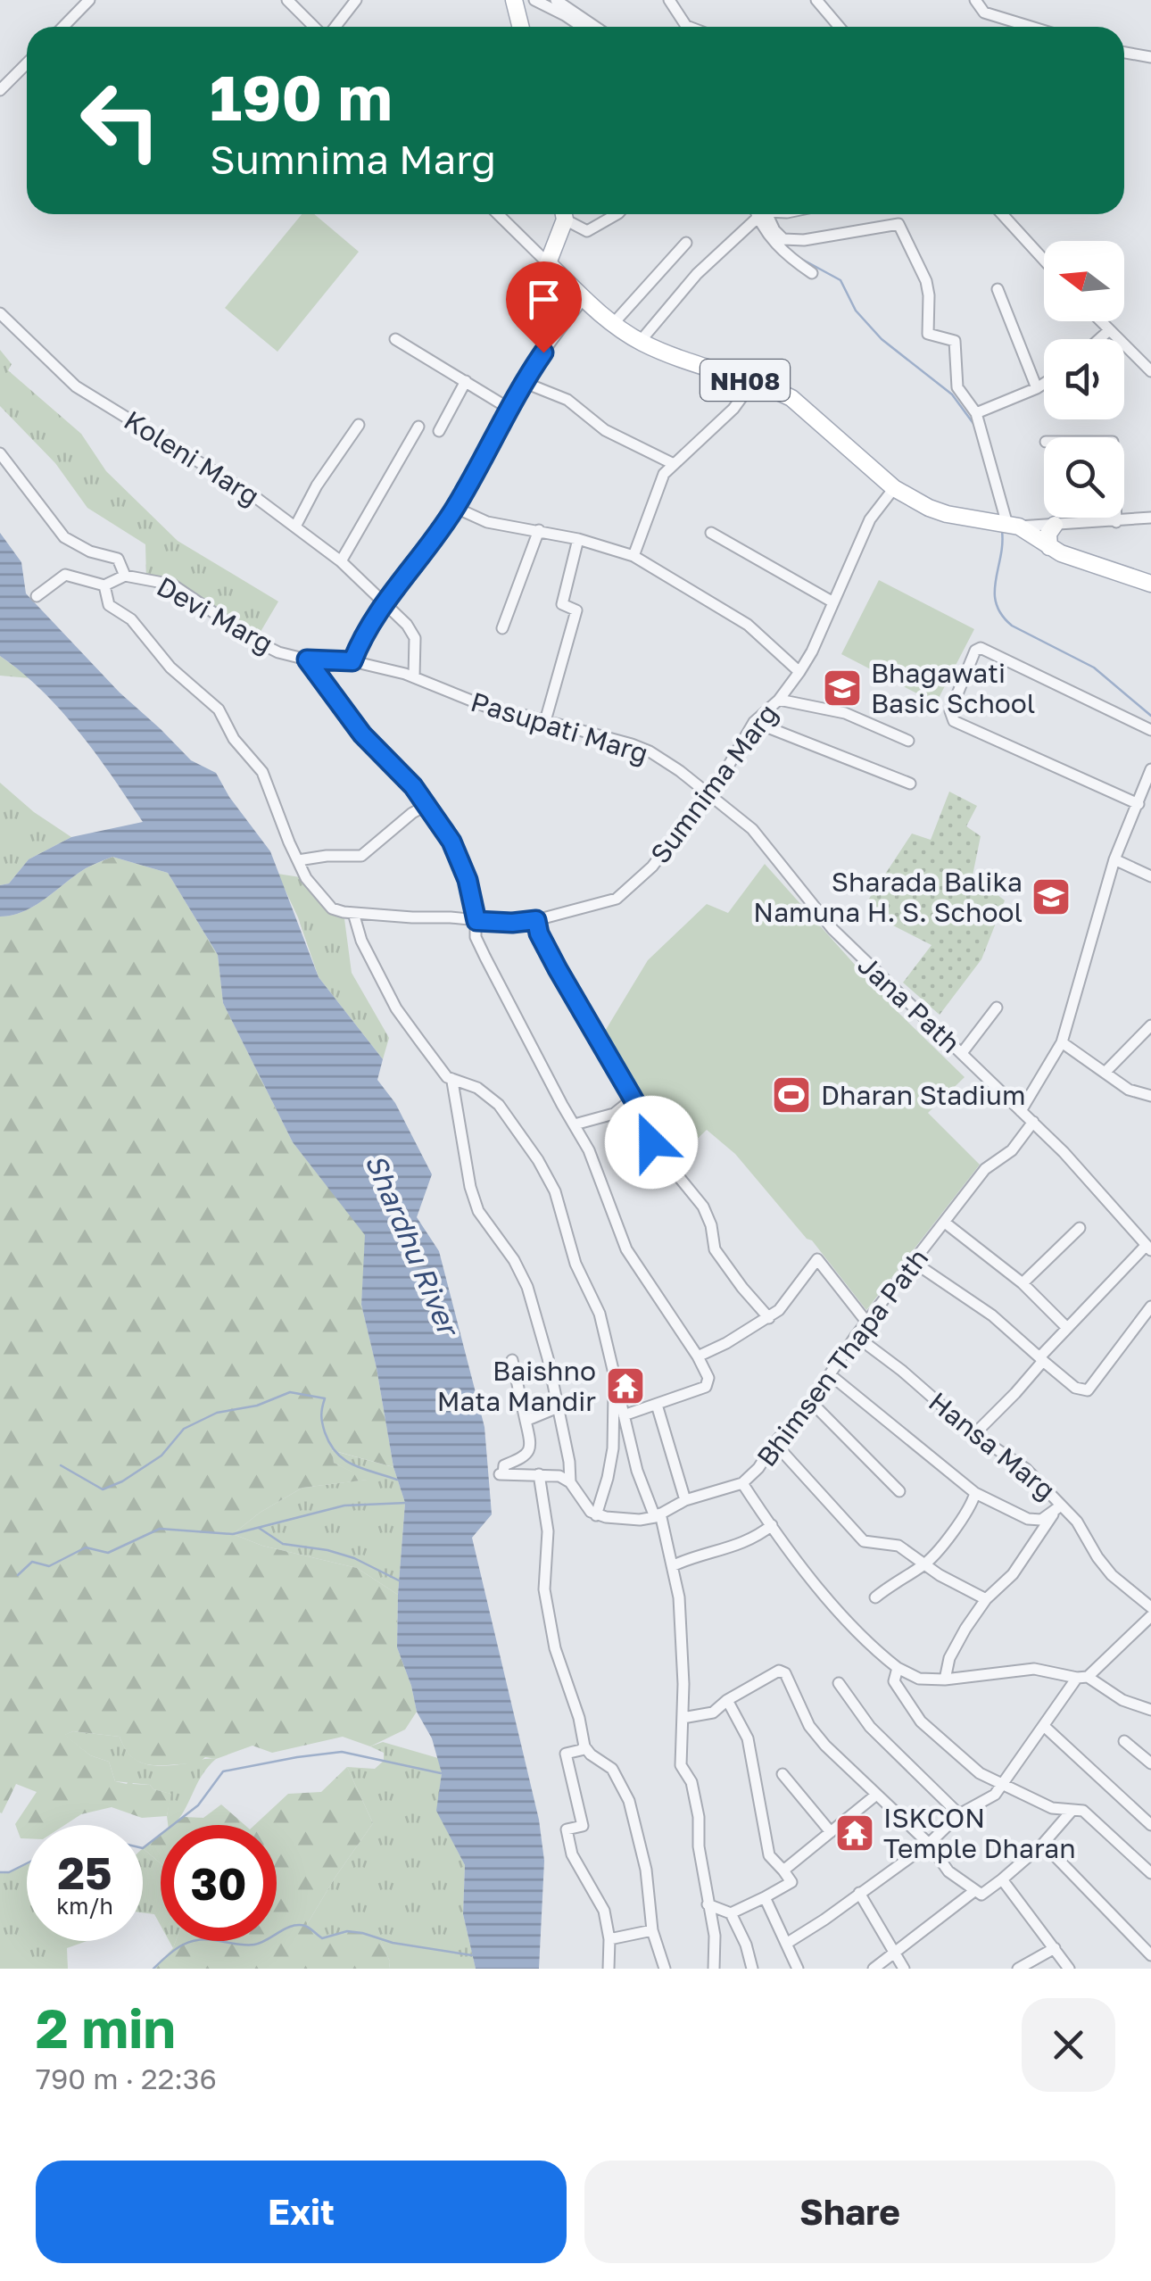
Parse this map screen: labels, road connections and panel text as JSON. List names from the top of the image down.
{
  "streets": {
    "main road": ["NH08"],
    "street": [
      "Koleni Marg",
      "Devi Marg",
      "Pasupati Marg",
      "Sumnima Marg",
      "Jana Path",
      "Bhimsen Thapa Path",
      "Hansa Marg"
    ]
  },
  "crossings": [
    ["NH08", "Sumnima Marg"],
    ["Koleni Marg", "Pasupati Marg"],
    ["Pasupati Marg", "Sumnima Marg"],
    ["Pasupati Marg", "Jana Path"],
    ["Sumnima Marg", "Jana Path"],
    ["Jana Path", "Bhimsen Thapa Path"],
    ["Bhimsen Thapa Path", "Hansa Marg"]
  ],
  "water": ["Shardhu River"],
  "places": {
    "school or university": ["Bhagawati Basic School", "Sharada Balika Namuna H. S. School"],
    "sports": ["Dharan Stadium"],
    "temple": ["Baishno Mata Mandir", "ISKCON Temple Dharan"]
  },
  "north": "left",
  "page": {
    "turn": ["190 m", "Sumnima Marg"],
    "speed": "25 km/h",
    "limit": "30",
    "heading": ["2 min", "790 m · 22:36"],
    "buttons": ["Exit", "Share"]
  }
}
